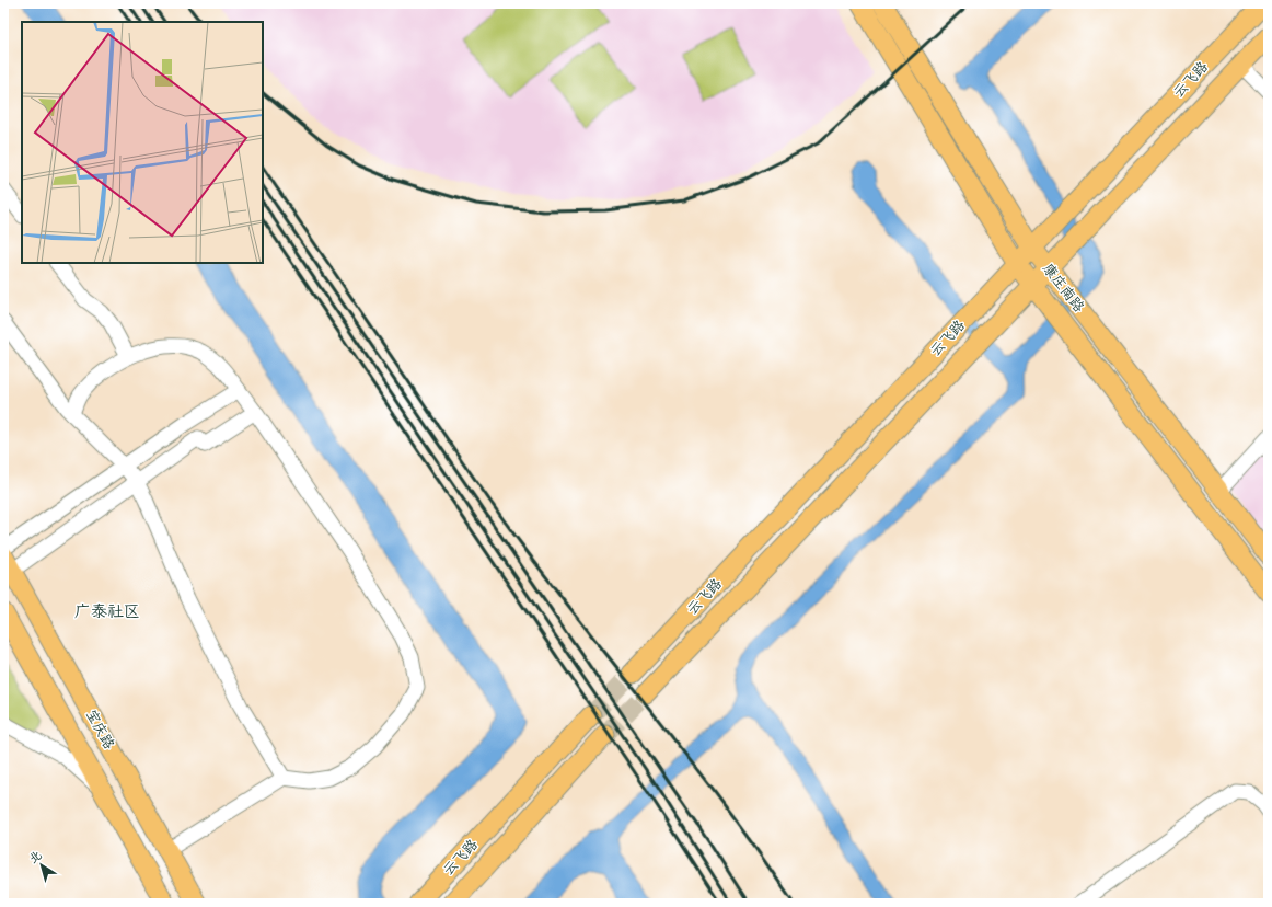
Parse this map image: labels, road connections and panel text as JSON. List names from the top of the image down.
{
  "streets": {
    "main road": ["云飞路", "康庄南路", "宝庆路"]
  },
  "crossings": [
    ["云飞路", "康庄南路"]
  ],
  "districts": ["广泰社区"],
  "north": "top left"
}
